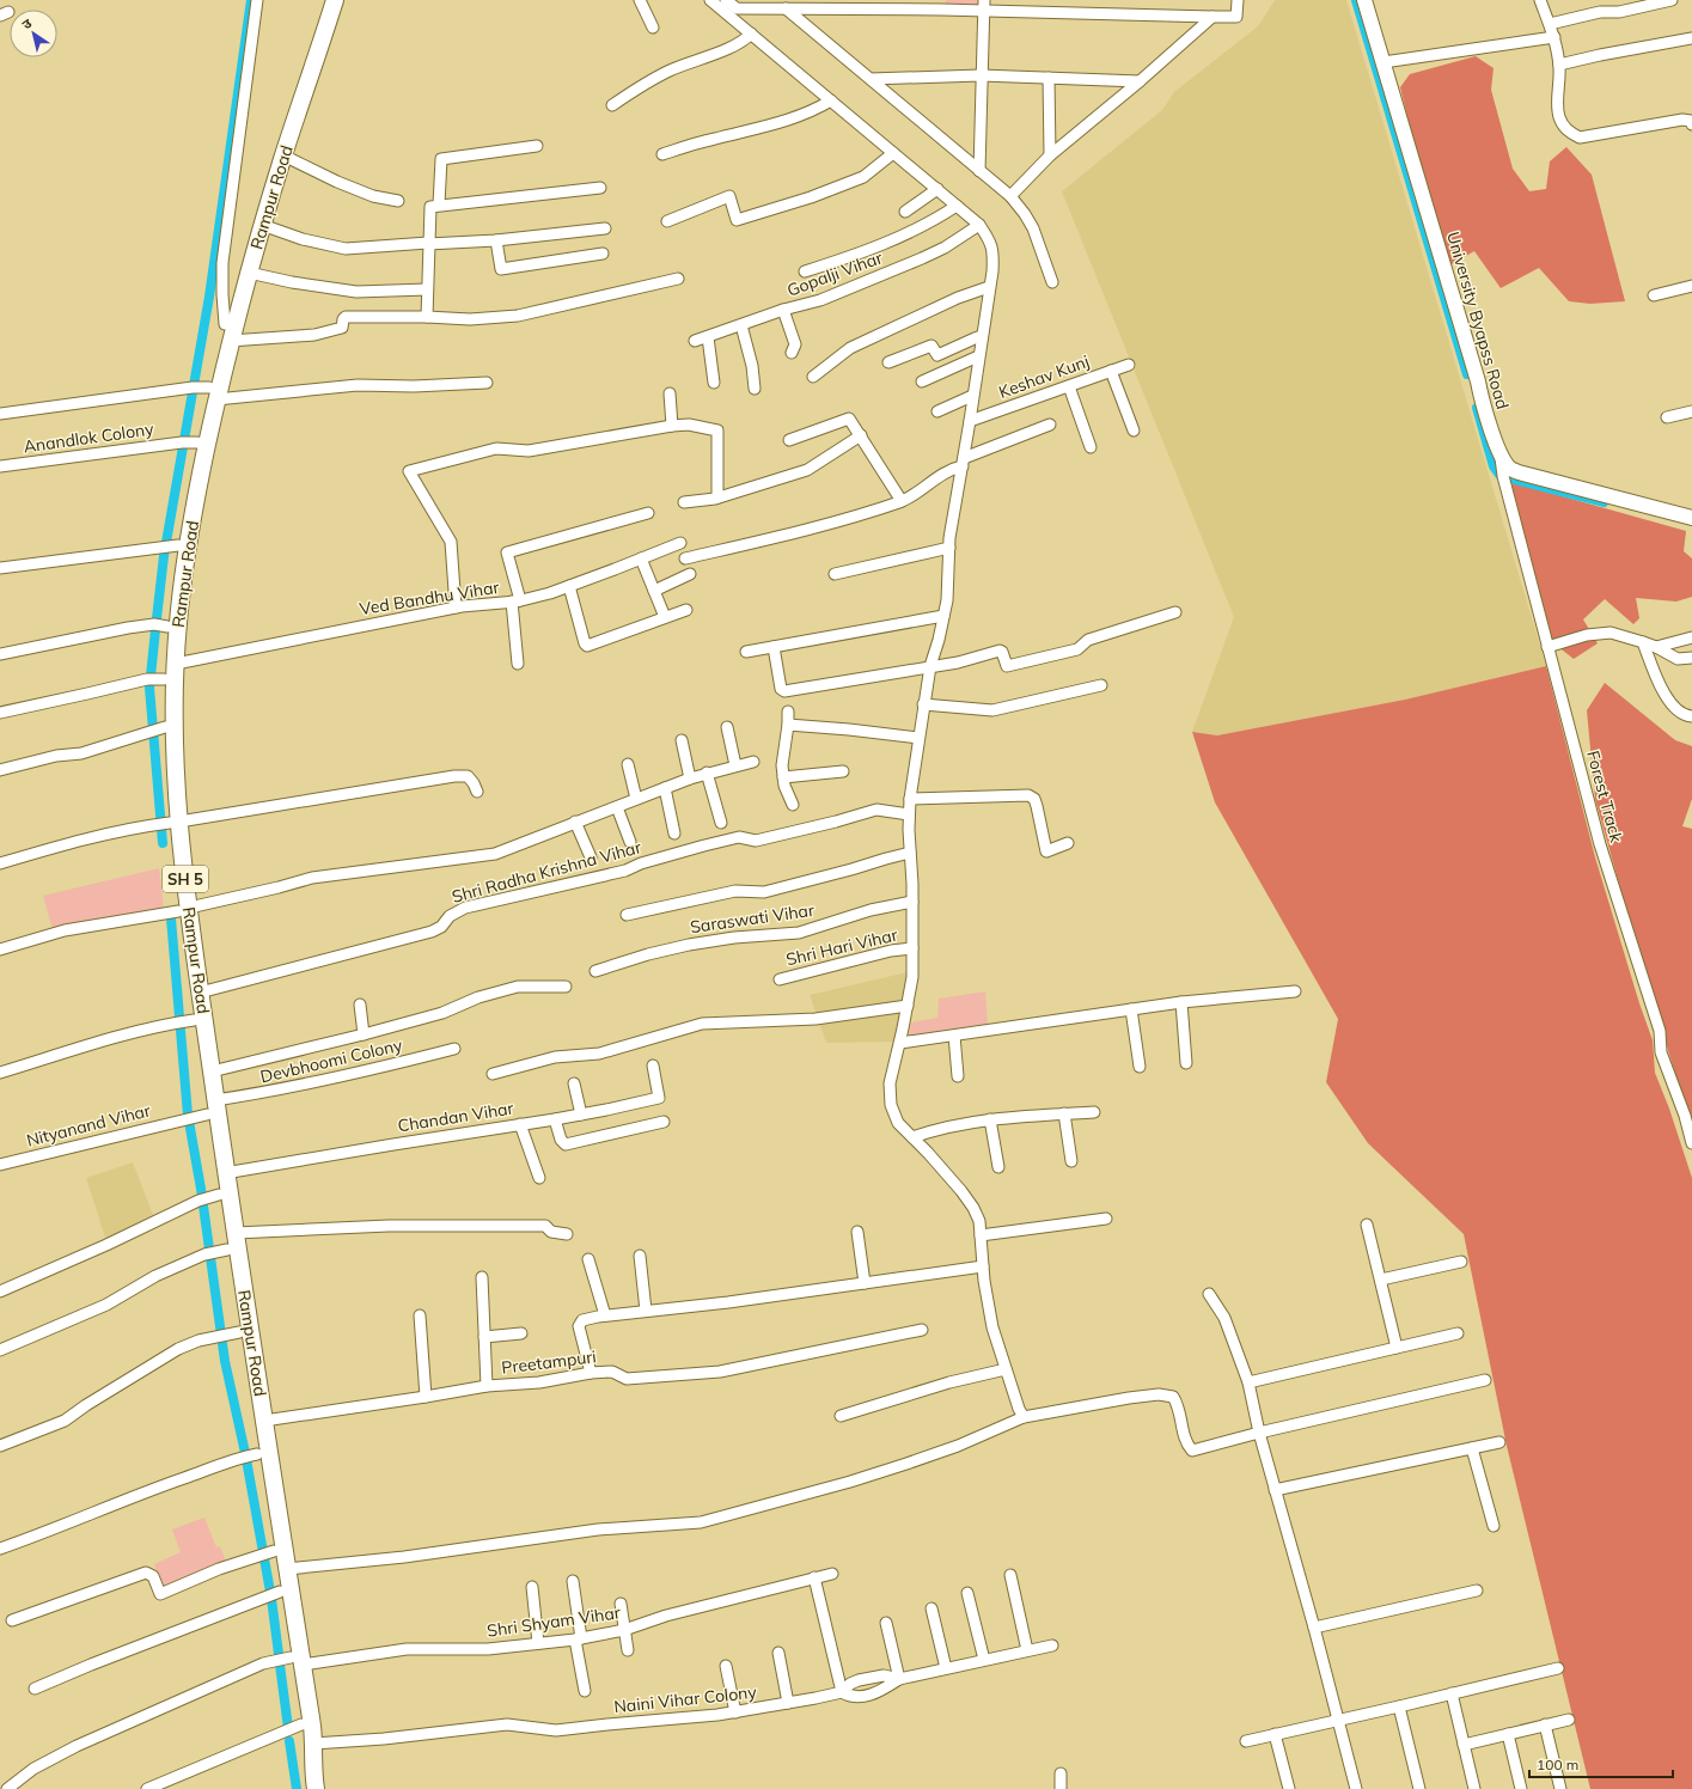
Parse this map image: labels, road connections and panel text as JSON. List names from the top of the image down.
{
  "streets": {
    "main road": ["Rampur Road", "University Byapss Road", "SH 5"],
    "street": [
      "Gopalji Vihar",
      "Keshav Kunj",
      "Anandlok Colony",
      "Ved Bandhu Vihar",
      "Forest Track",
      "Shri Radha Krishna Vihar",
      "Saraswati Vihar",
      "Shri Hari Vihar",
      "Devbhoomi Colony",
      "Chandan Vihar",
      "Nityanand Vihar",
      "Preetampuri",
      "Shri Shyam Vihar",
      "Naini Vihar Colony"
    ]
  },
  "crossings": [
    ["Rampur Road", "Ved Bandhu Vihar"],
    ["Rampur Road", "Shri Radha Krishna Vihar"],
    ["Rampur Road", "Devbhoomi Colony"],
    ["Rampur Road", "Chandan Vihar"],
    ["Rampur Road", "Nityanand Vihar"],
    ["Rampur Road", "Preetampuri"],
    ["Rampur Road", "Shri Shyam Vihar"],
    ["Rampur Road", "Naini Vihar Colony"],
    ["University Byapss Road", "Forest Track"],
    ["Devbhoomi Colony", "Nityanand Vihar"]
  ],
  "scale_bar": "100 m",
  "north": "top left"
}
